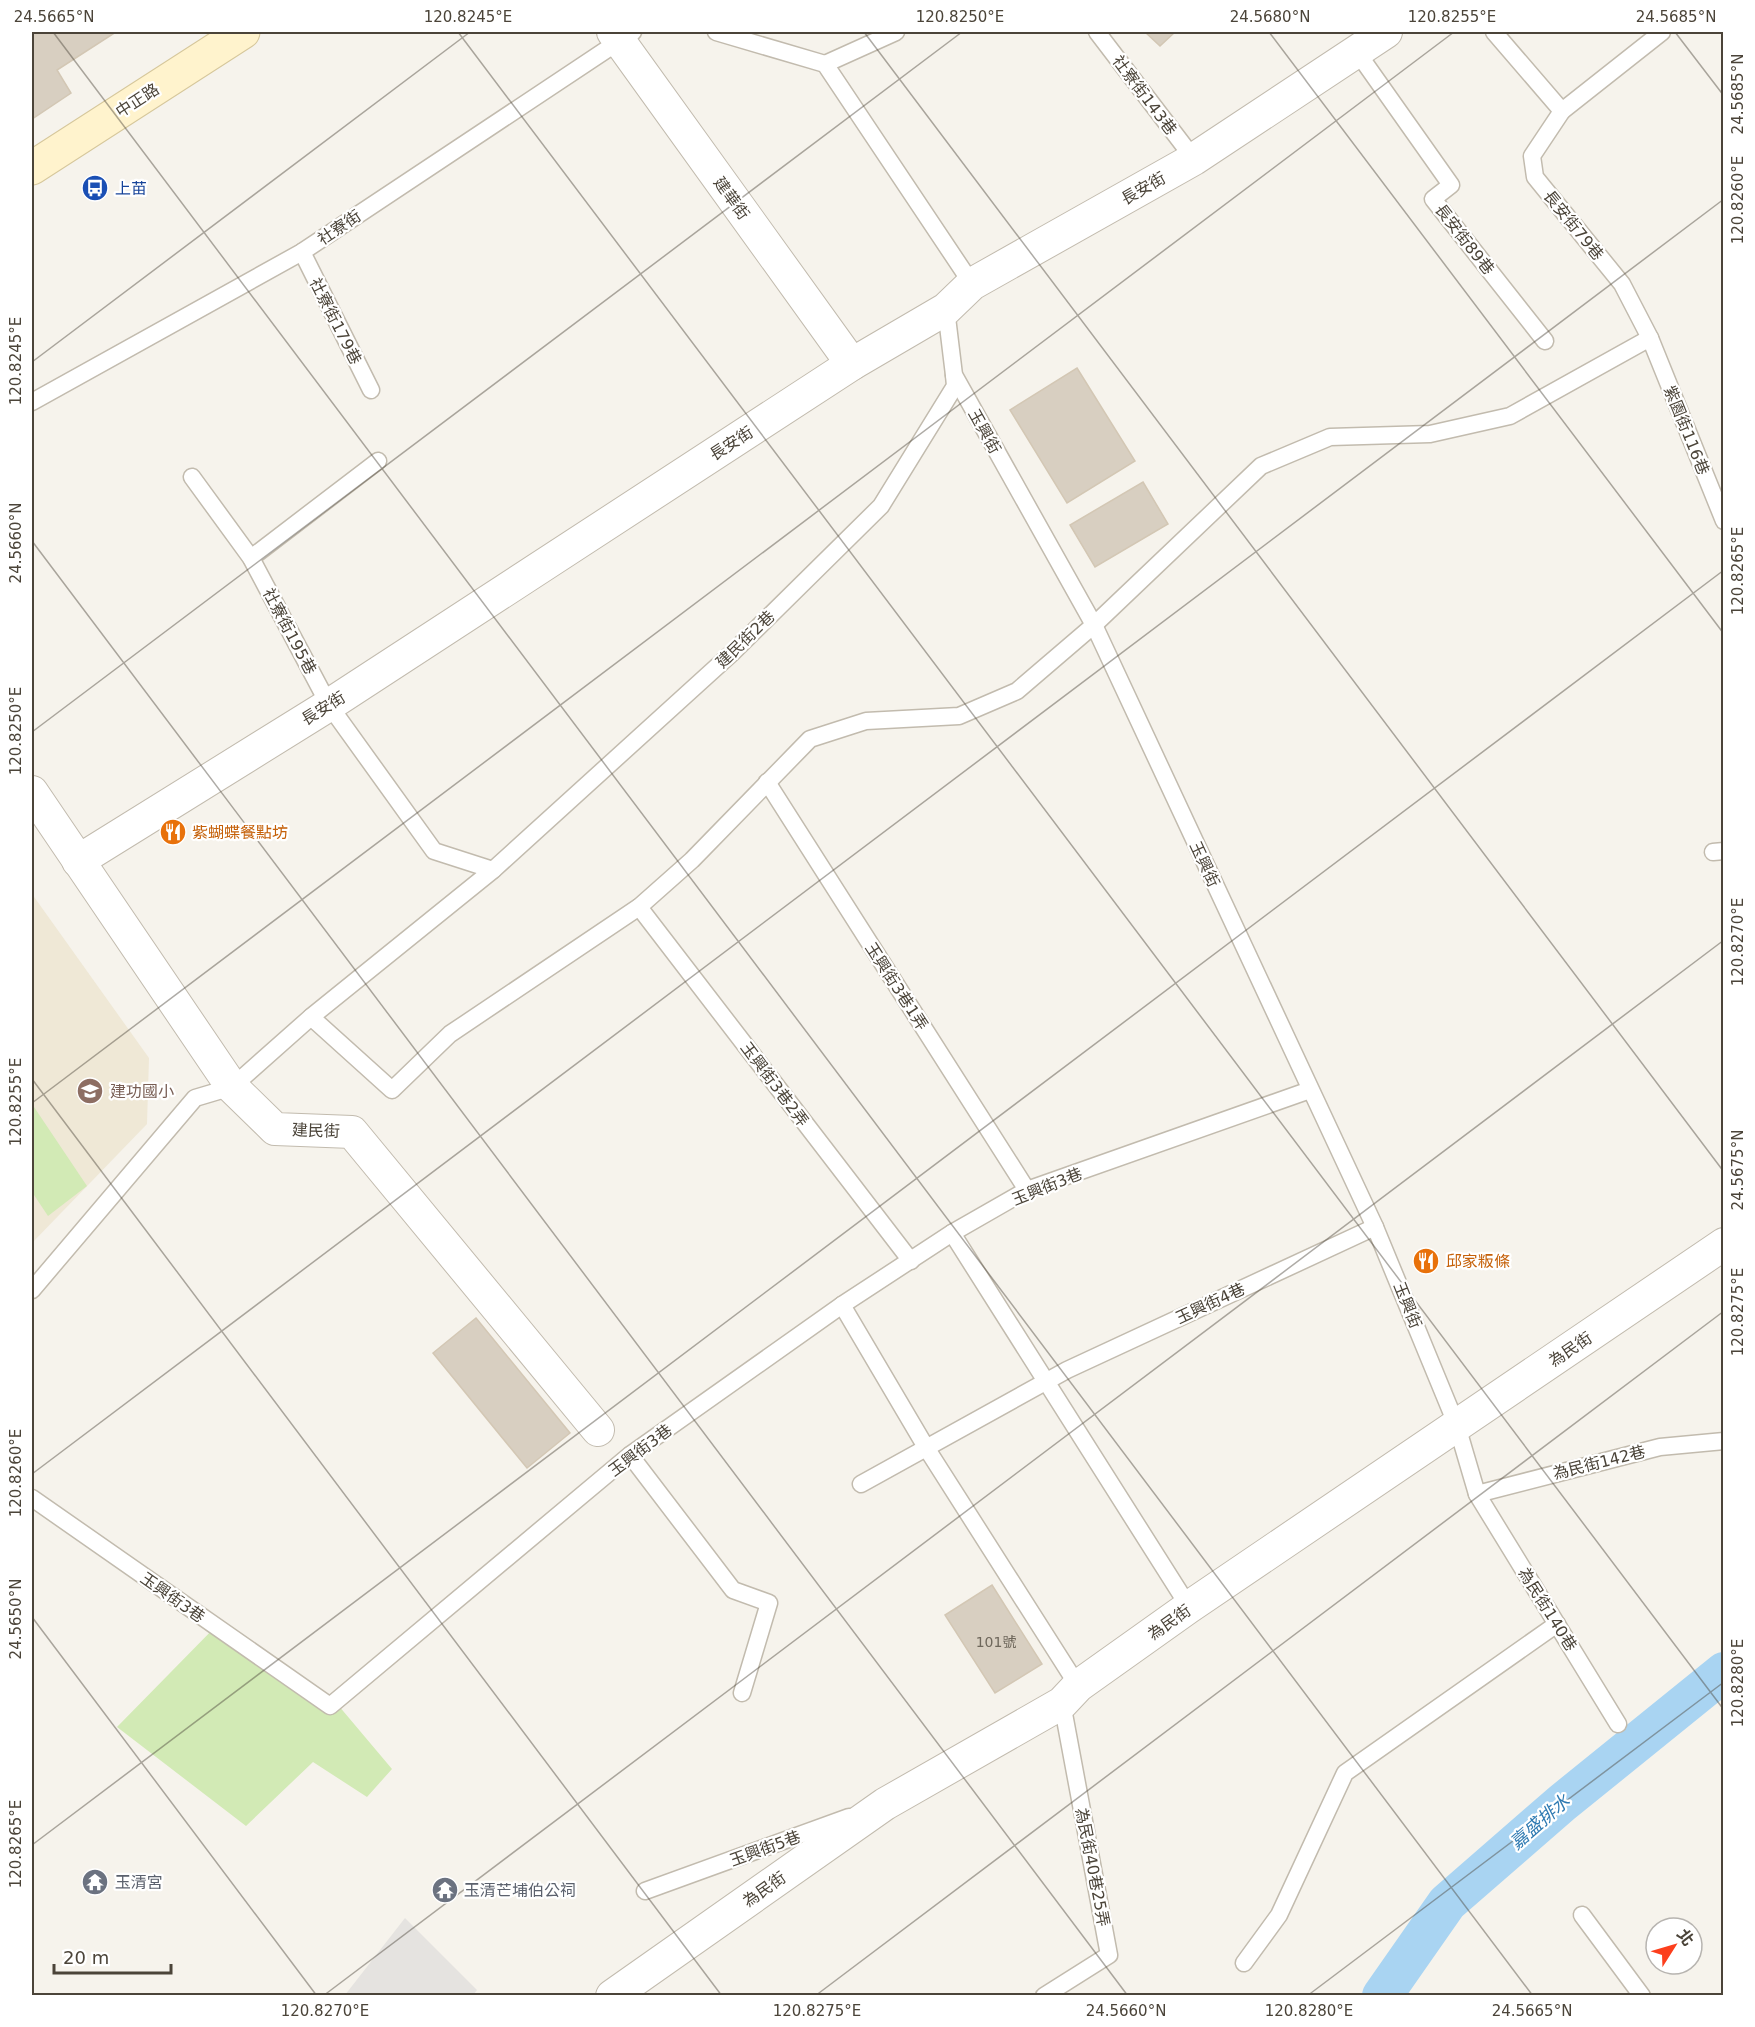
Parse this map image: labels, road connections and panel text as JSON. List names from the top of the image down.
{
  "streets": {
    "street": [
      "中正路",
      "長安街",
      "建華街",
      "建民街",
      "為民街"
    ],
    "lane": [
      "社寮街143巷",
      "長安街79巷",
      "社寮街",
      "長安街89巷",
      "社寮街179巷",
      "紫園街116巷",
      "玉興街",
      "社寮街195巷",
      "建民街2巷",
      "玉興街3巷1弄",
      "玉興街3巷2弄",
      "玉興街3巷",
      "玉興街4巷",
      "為民街142巷",
      "為民街140巷",
      "玉興街5巷",
      "為民街40巷25弄"
    ]
  },
  "crossings": [
    ["社寮街143巷", "長安街"],
    ["長安街", "建華街"],
    ["長安街", "長安街89巷"],
    ["長安街", "玉興街"],
    ["長安街", "社寮街195巷"],
    ["長安街", "建民街"],
    ["建華街", "社寮街"],
    ["長安街79巷", "紫園街116巷"],
    ["社寮街", "社寮街179巷"],
    ["玉興街", "建民街2巷"],
    ["玉興街", "玉興街3巷"],
    ["玉興街", "玉興街4巷"],
    ["玉興街", "為民街"],
    ["玉興街", "為民街142巷"],
    ["玉興街", "為民街140巷"],
    ["社寮街195巷", "建民街2巷"],
    ["建民街2巷", "建民街"],
    ["玉興街3巷1弄", "玉興街3巷"],
    ["玉興街3巷2弄", "玉興街3巷"],
    ["為民街", "玉興街5巷"],
    ["為民街", "為民街40巷25弄"],
    ["為民街142巷", "為民街140巷"]
  ],
  "water": ["嘉盛排水"],
  "places": {
    "bus stop": ["上苗"],
    "restaurant": ["紫蝴蝶餐點坊", "邱家粄條"],
    "school or university": ["建功國小"],
    "temple": ["玉清宮", "玉清芒埔伯公祠"]
  },
  "house_numbers": ["101號"],
  "scale_bar": "20 m",
  "north": "top right",
  "coordinates": [
    "24.5665°N",
    "120.8245°E",
    "120.8250°E",
    "24.5680°N",
    "120.8255°E",
    "24.5685°N",
    "120.8260°E",
    "24.5660°N",
    "120.8265°E",
    "120.8270°E",
    "24.5675°N",
    "120.8275°E",
    "24.5650°N",
    "120.8280°E"
  ]
}
